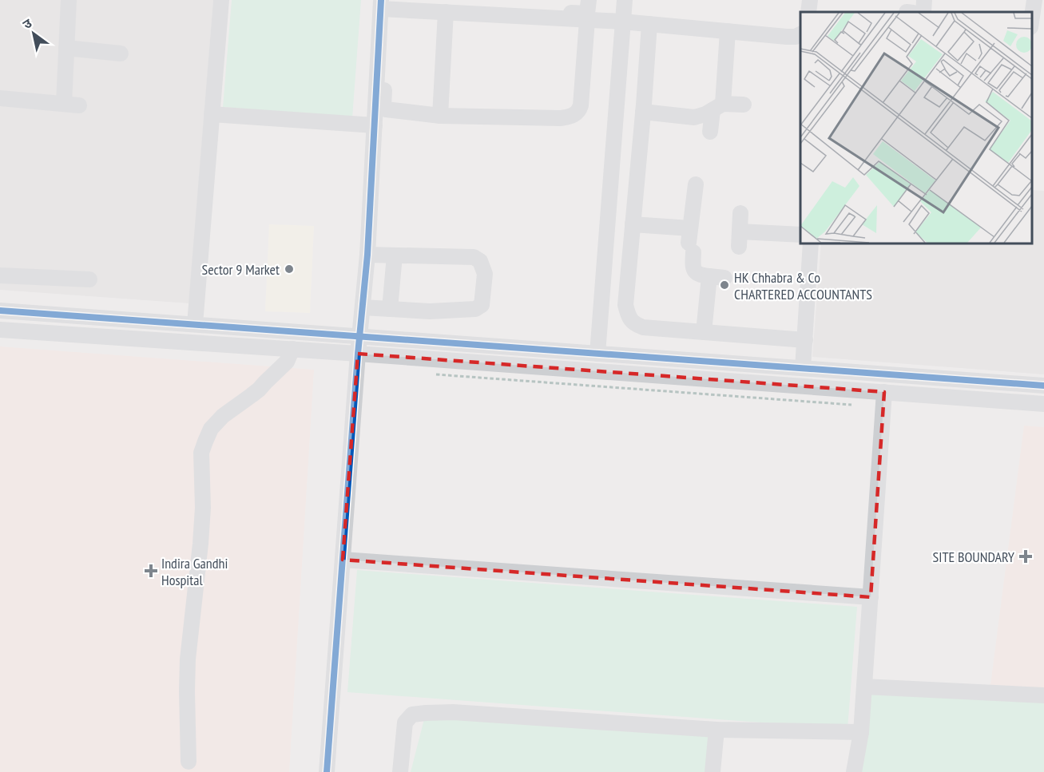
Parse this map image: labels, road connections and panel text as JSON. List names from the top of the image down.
{
  "places": {
    "other": ["Sector 9 Market", "HK Chhabra & Co CHARTERED ACCOUNTANTS"],
    "health": ["SITE BOUNDARY", "Indira Gandhi Hospital"]
  },
  "north": "top left"
}
